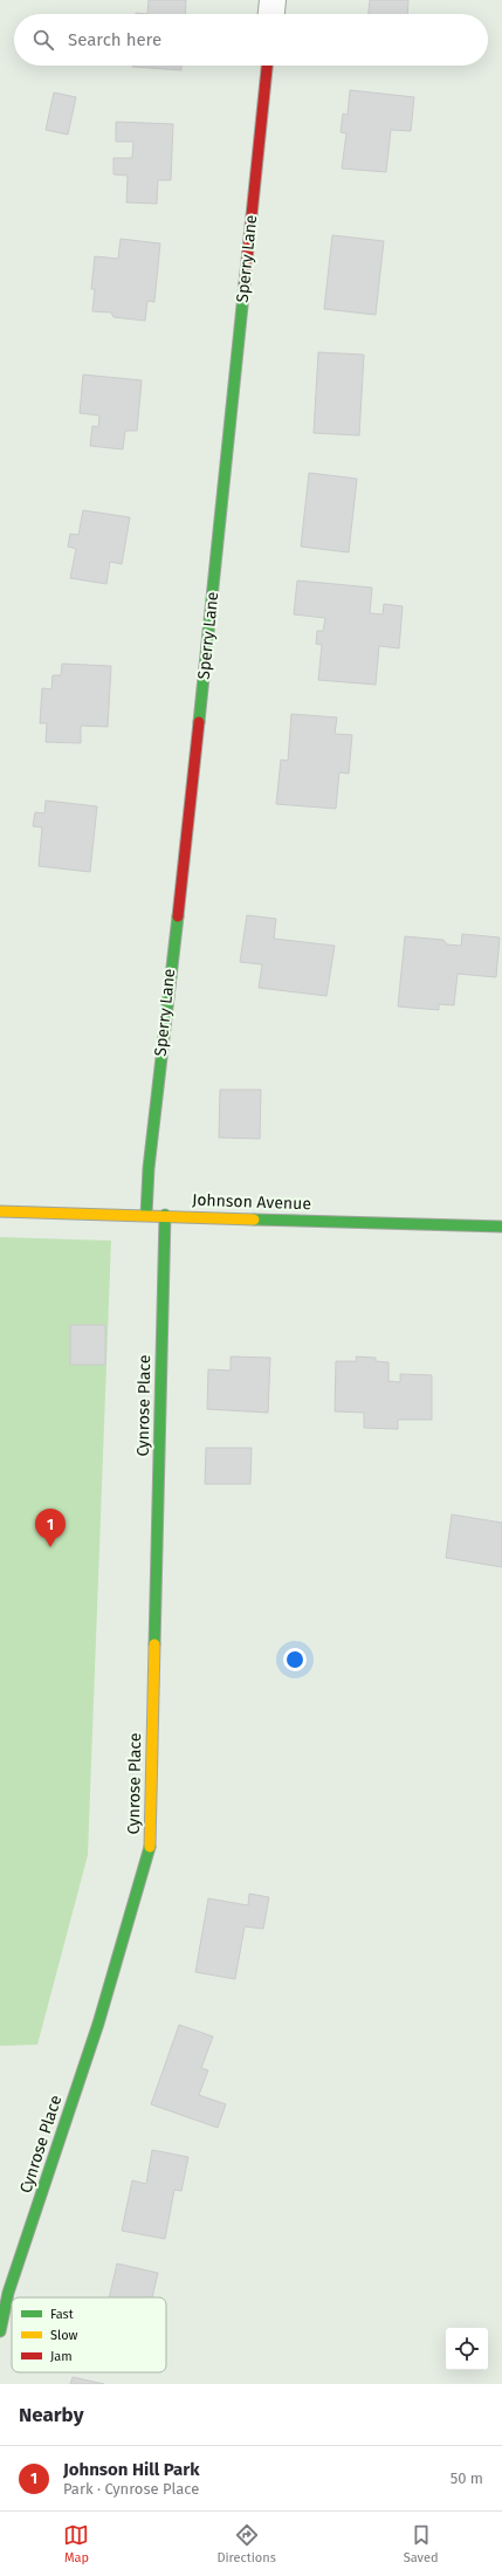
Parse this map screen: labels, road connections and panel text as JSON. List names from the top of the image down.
{
  "streets": {
    "street": ["Sperry Lane", "Johnson Avenue", "Cynrose Place"]
  },
  "crossings": [
    ["Sperry Lane", "Johnson Avenue"],
    ["Johnson Avenue", "Cynrose Place"]
  ],
  "legend": ["Fast", "Slow", "Jam"],
  "page": {
    "search": "Search here",
    "pins": "1",
    "heading": "Nearby",
    "list": [
      {
        "mark": "1",
        "name": "Johnson Hill Park",
        "note": "Park · Cynrose Place",
        "value": "50 m"
      }
    ],
    "nav": ["Map", "Directions", "Saved"]
  }
}
